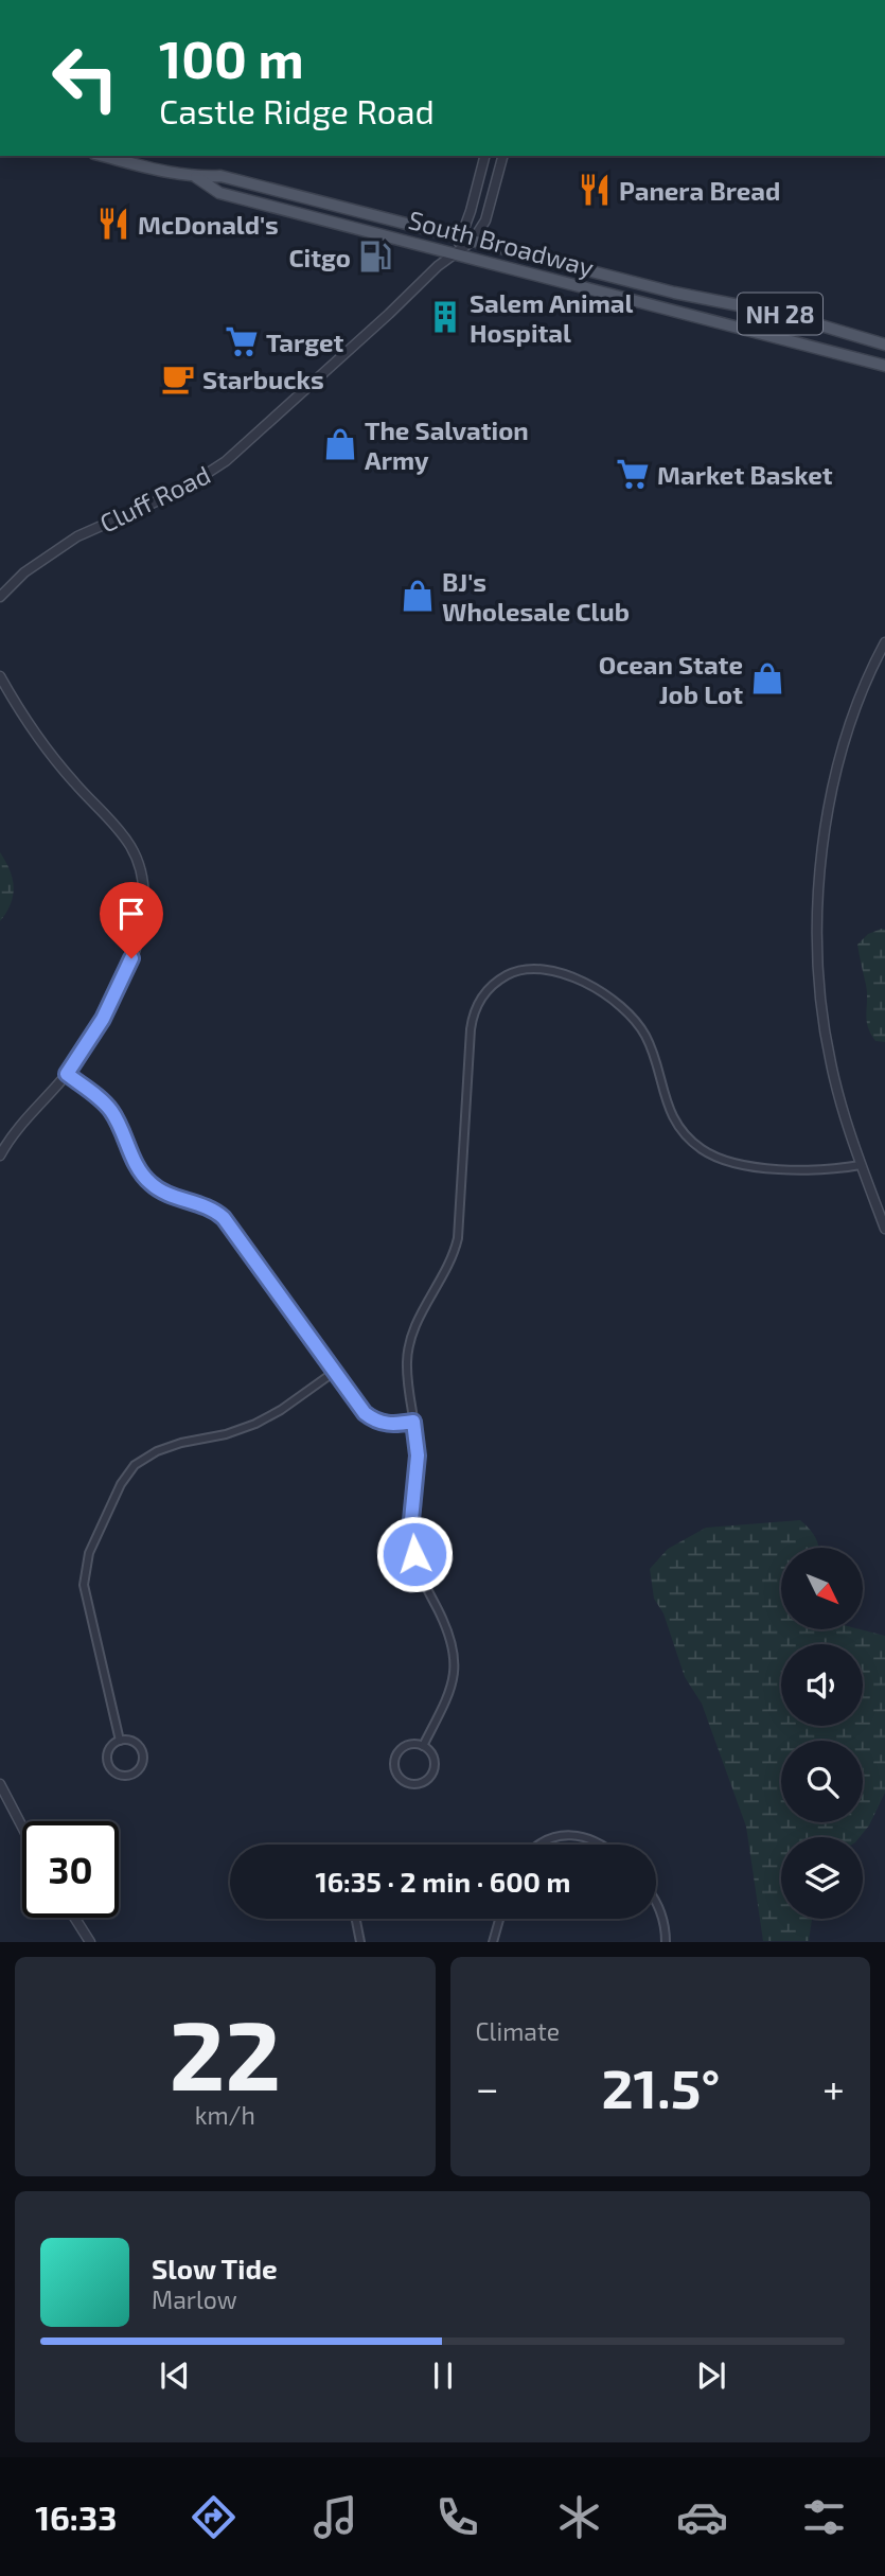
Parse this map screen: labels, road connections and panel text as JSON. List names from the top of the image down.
{
  "streets": {
    "main road": ["South Broadway", "NH 28"],
    "street": ["Cluff Road"]
  },
  "crossings": [
    ["South Broadway", "Cluff Road"]
  ],
  "places": {
    "restaurant": ["Panera Bread", "McDonald's"],
    "fuel station": ["Citgo"],
    "building": ["Salem Animal Hospital"],
    "supermarket": ["Target", "Market Basket"],
    "cafe": ["Starbucks"],
    "shop": ["The Salvation Army", "BJ's Wholesale Club", "Ocean State Job Lot"]
  },
  "north": "bottom right",
  "page": {
    "turn": ["100 m", "Castle Ridge Road"],
    "limit": "30",
    "trip": "16:35 · 2 min · 600 m",
    "tile": [
      ["22", "km/h"],
      "Climate"
    ],
    "heat": ["−", "21.5°", "+"],
    "song": ["Slow Tide", "Marlow"],
    "tabs": "16:33"
  }
}
